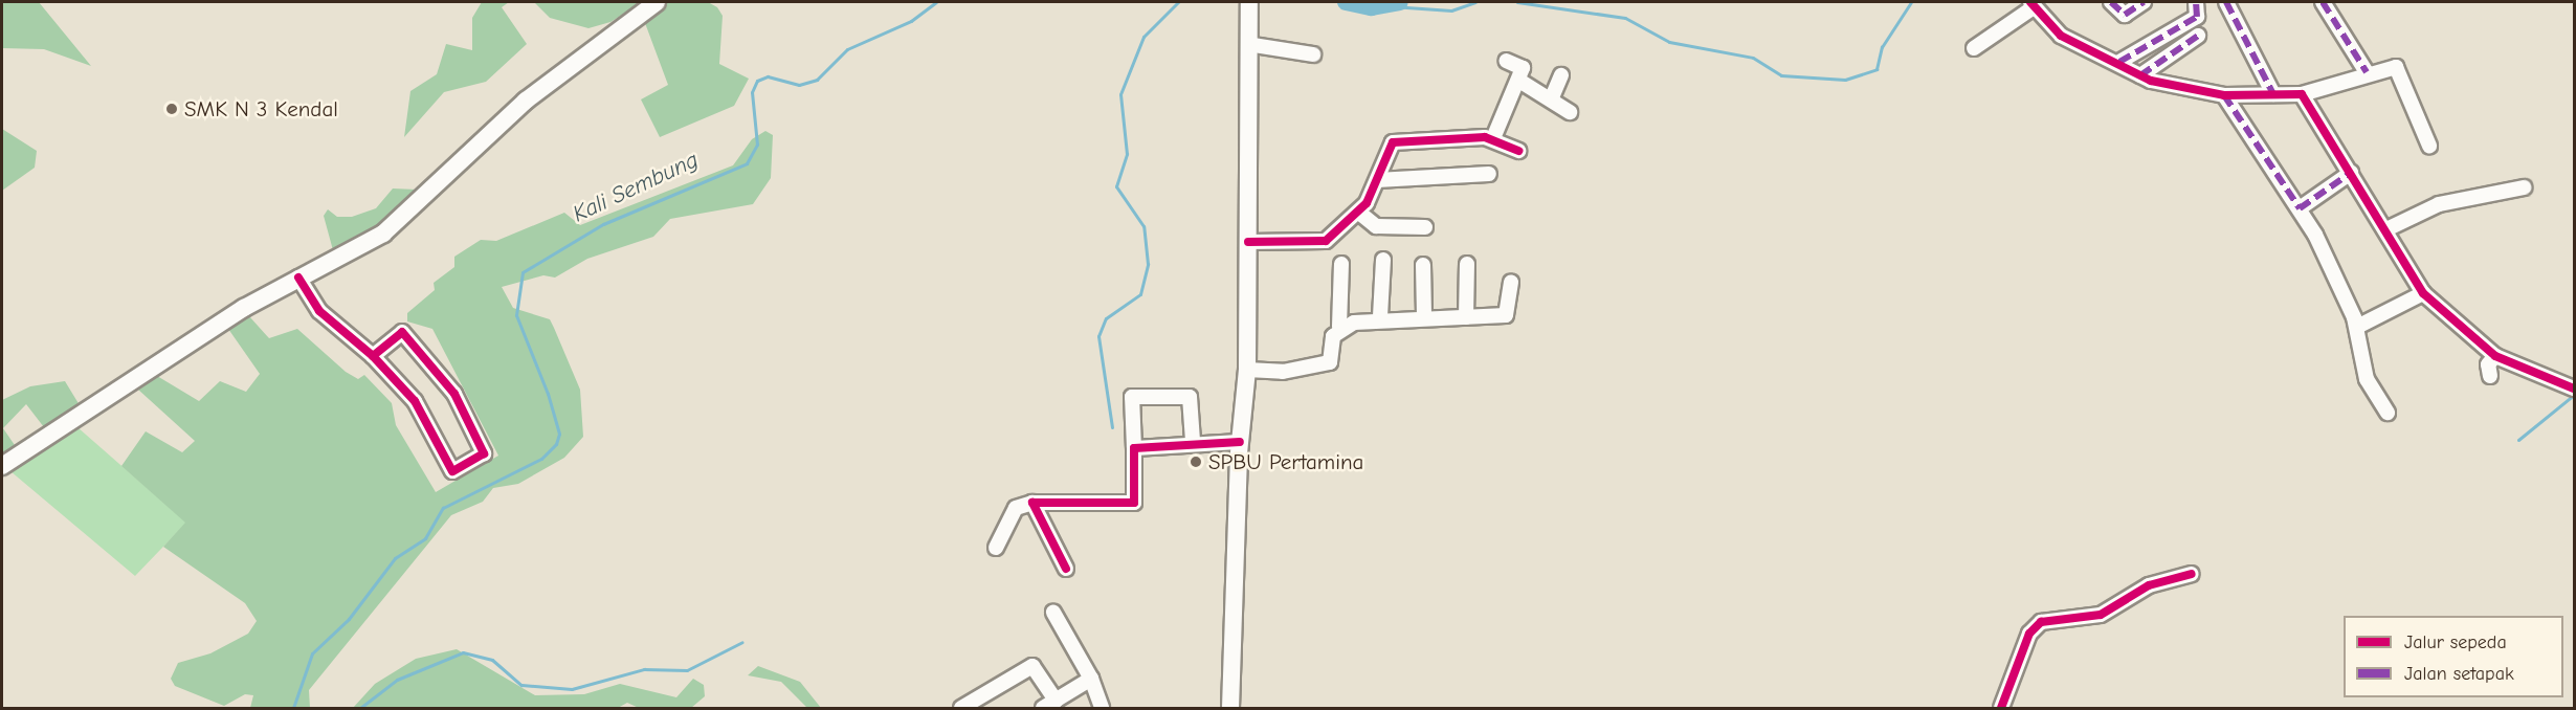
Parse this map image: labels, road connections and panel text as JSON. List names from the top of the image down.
{
  "water": ["Kali Sembung"],
  "places": ["SMK N 3 Kendal", "SPBU Pertamina"],
  "legend": ["Jalur sepeda", "Jalan setapak"]
}
